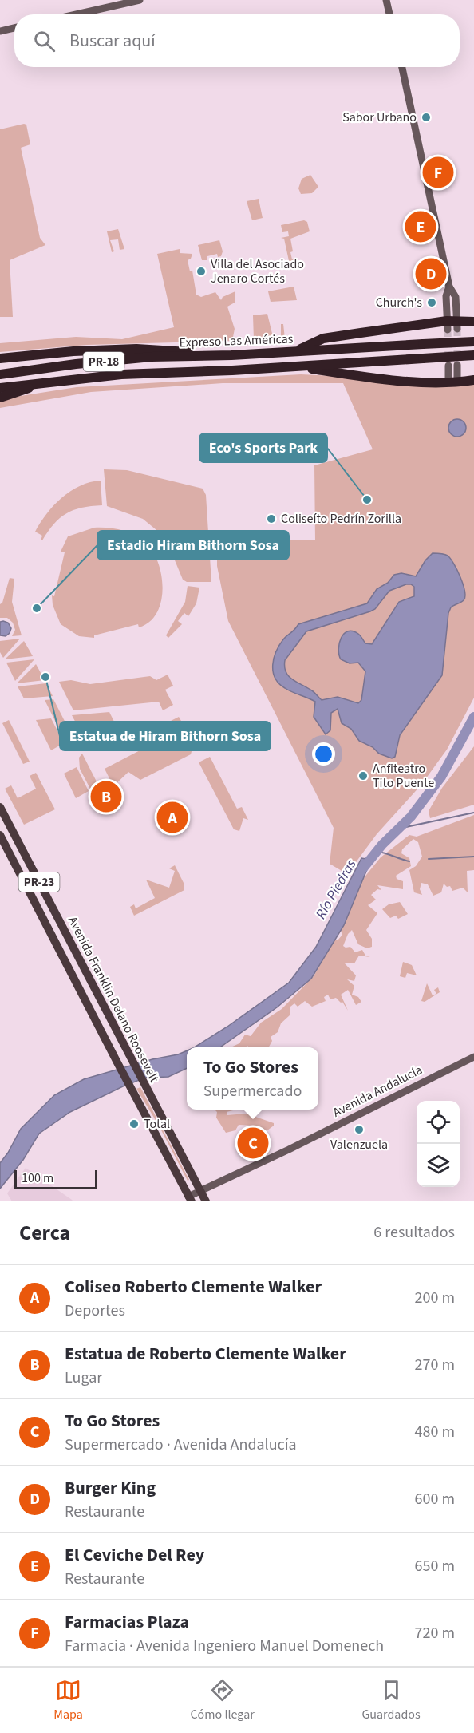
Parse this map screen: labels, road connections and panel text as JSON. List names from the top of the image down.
{
  "streets": {
    "highway": ["Expreso Las Américas", "PR-18"],
    "main road": ["PR-23", "Avenida Franklin Delano Roosevelt"],
    "street": ["Avenida Andalucía"]
  },
  "crossings": [
    ["Avenida Franklin Delano Roosevelt", "Avenida Andalucía"]
  ],
  "water": ["Río Piedras"],
  "places": [
    "Sabor Urbano",
    "Villa del Asociado Jenaro Cortés",
    "Church's",
    "Eco's Sports Park",
    "Coliseíto Pedrín Zorilla",
    "Estadio Hiram Bithorn Sosa",
    "Estatua de Hiram Bithorn Sosa",
    "Anfiteatro Tito Puente",
    "Total",
    "Valenzuela"
  ],
  "scale_bar": "100 m",
  "page": {
    "search": "Buscar aquí",
    "pins": [
      "F",
      "E",
      "D",
      "B",
      "A",
      "C"
    ],
    "popup": ["To Go Stores", "Supermercado"],
    "scale": "100 m",
    "heading": ["Cerca", "6 resultados"],
    "list": [
      {
        "mark": "A",
        "name": "Coliseo Roberto Clemente Walker",
        "note": "Deportes",
        "value": "200 m"
      },
      {
        "mark": "B",
        "name": "Estatua de Roberto Clemente Walker",
        "note": "Lugar",
        "value": "270 m"
      },
      {
        "mark": "C",
        "name": "To Go Stores",
        "note": "Supermercado · Avenida Andalucía",
        "value": "480 m"
      },
      {
        "mark": "D",
        "name": "Burger King",
        "note": "Restaurante",
        "value": "600 m"
      },
      {
        "mark": "E",
        "name": "El Ceviche Del Rey",
        "note": "Restaurante",
        "value": "650 m"
      },
      {
        "mark": "F",
        "name": "Farmacias Plaza",
        "note": "Farmacia · Avenida Ingeniero Manuel Domenech",
        "value": "720 m"
      }
    ],
    "nav": ["Mapa", "Cómo llegar", "Guardados"]
  }
}
